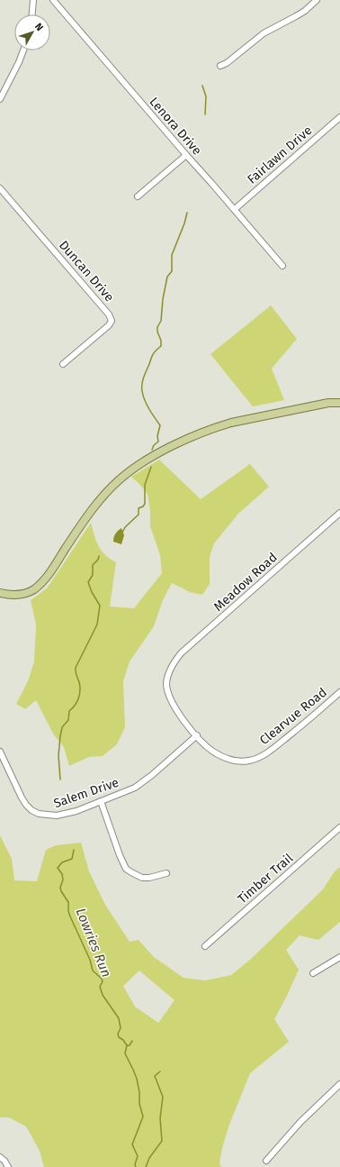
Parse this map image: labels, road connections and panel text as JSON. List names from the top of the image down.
{
  "streets": {
    "street": [
      "Lenora Drive",
      "Fairlawn Drive",
      "Duncan Drive",
      "Meadow Road",
      "Clearvue Road",
      "Salem Drive",
      "Timber Trail"
    ]
  },
  "crossings": [
    ["Lenora Drive", "Fairlawn Drive"],
    ["Meadow Road", "Clearvue Road"],
    ["Clearvue Road", "Salem Drive"]
  ],
  "water": ["Lowries Run"],
  "north": "top right"
}
